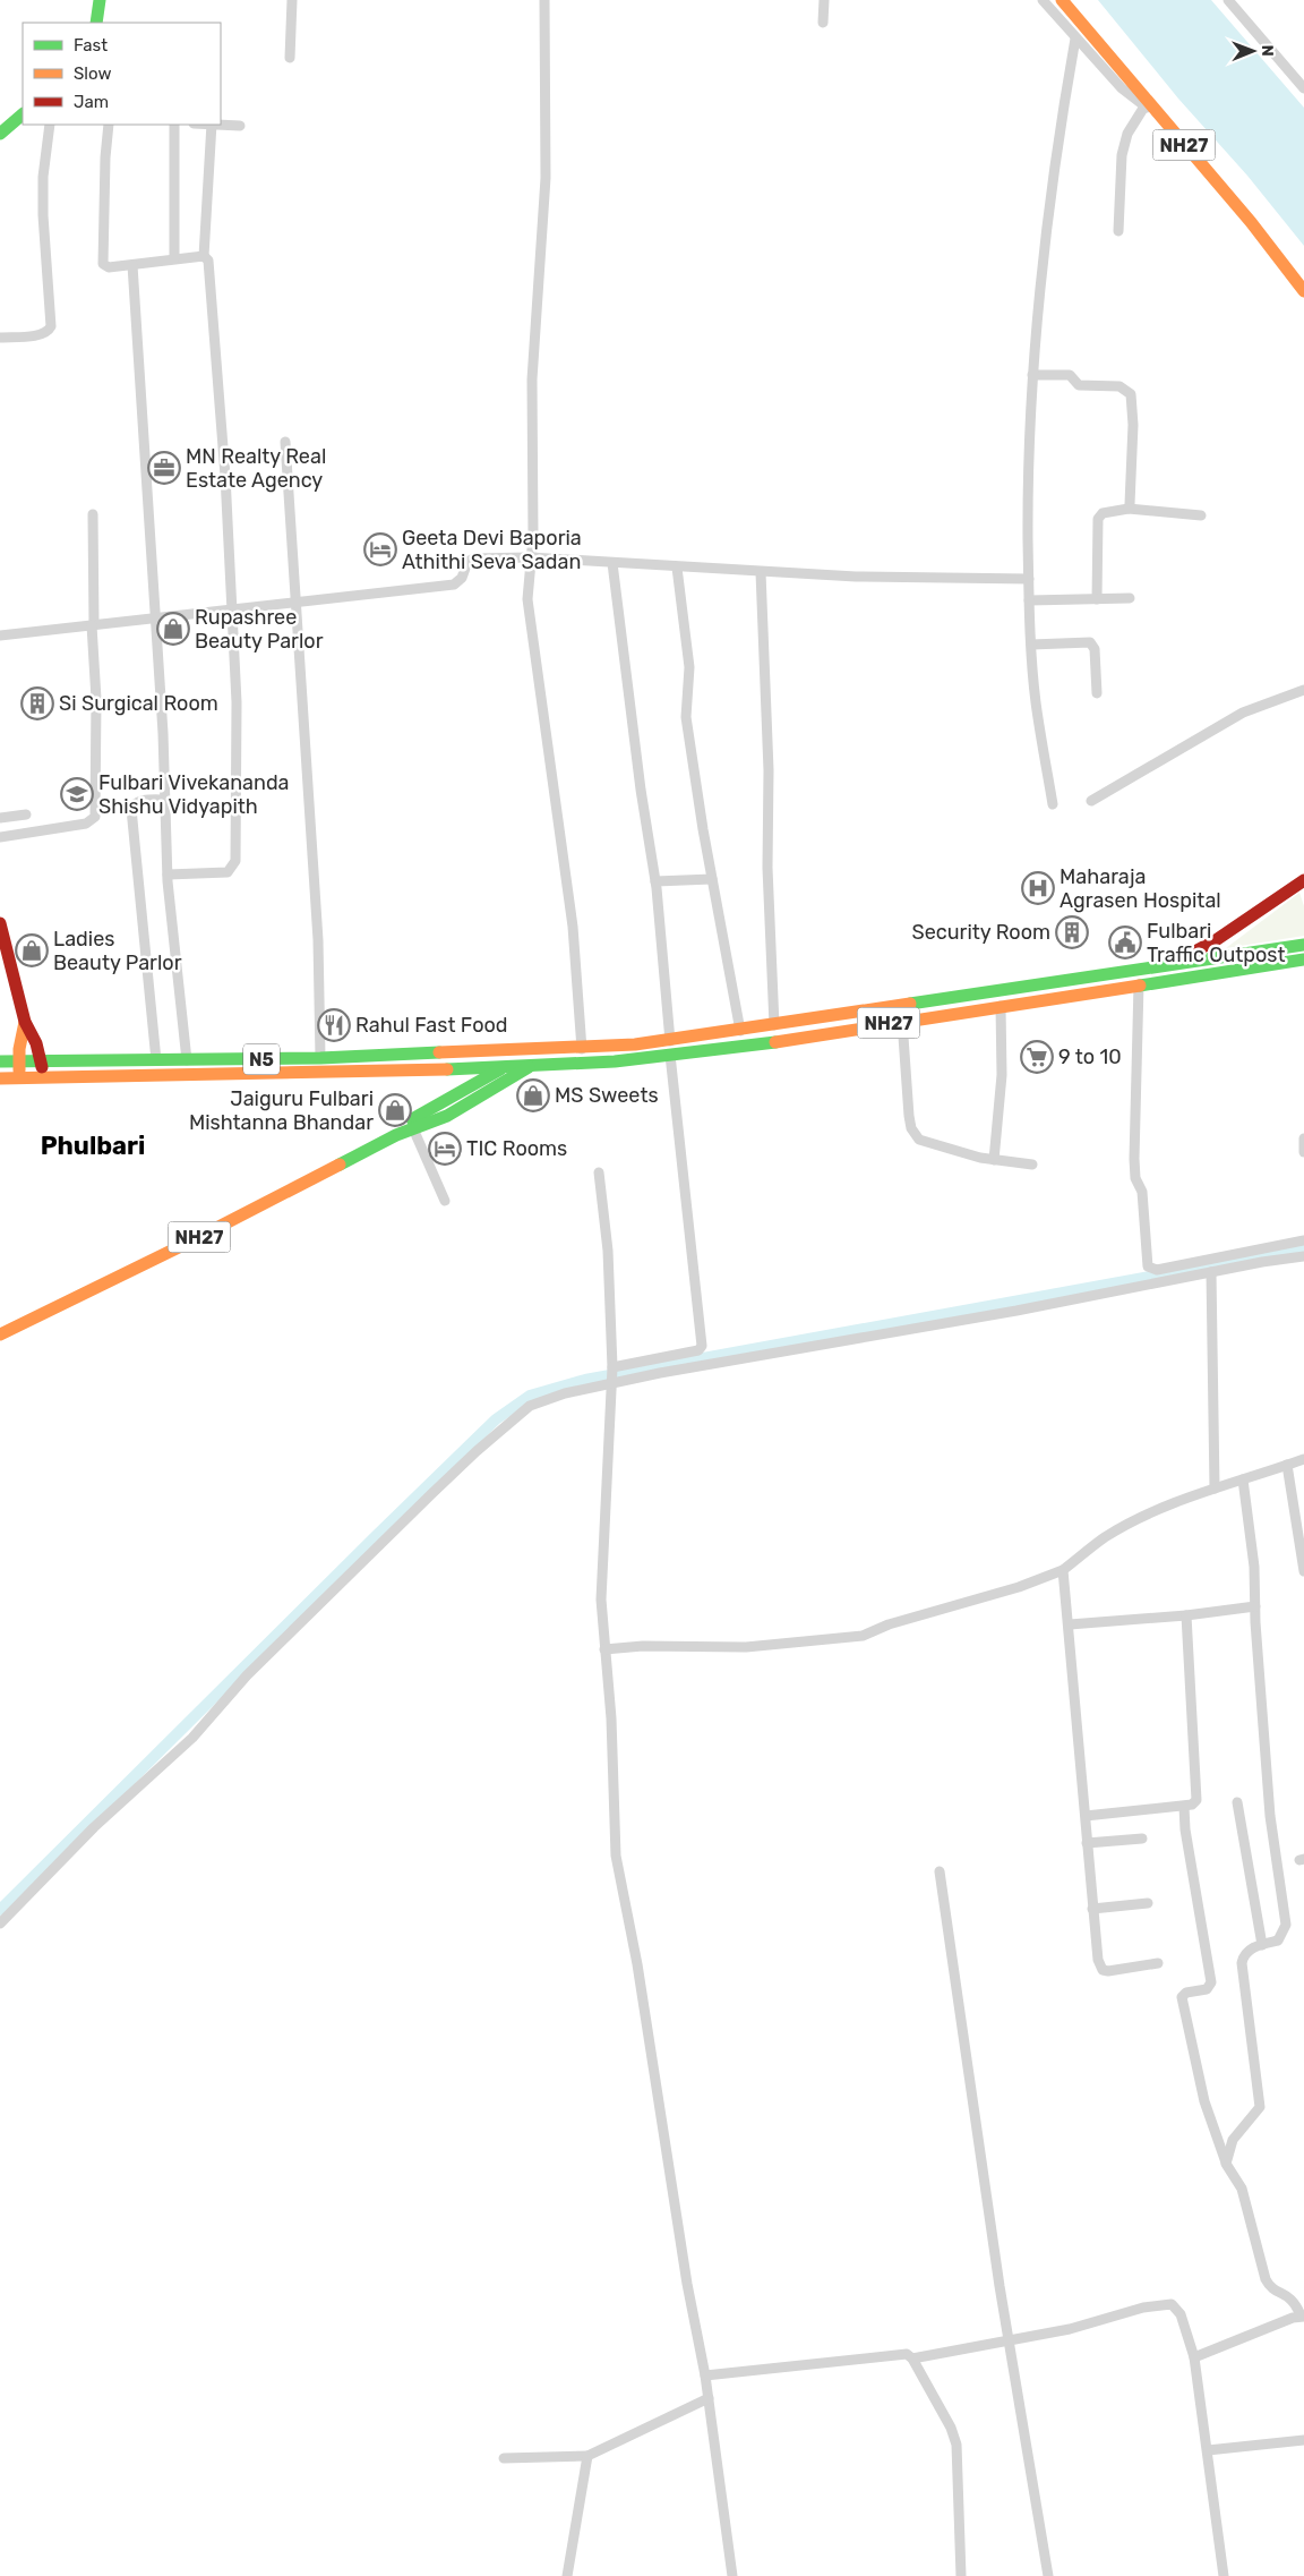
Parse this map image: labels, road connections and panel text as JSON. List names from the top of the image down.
{
  "streets": {
    "main road": ["NH27", "N5"]
  },
  "crossings": [
    ["NH27", "N5"]
  ],
  "districts": ["Phulbari"],
  "places": {
    "office": ["MN Realty Real Estate Agency"],
    "hotel": ["Geeta Devi Baporia Athithi Seva Sadan", "TIC Rooms"],
    "shop": [
      "Rupashree Beauty Parlor",
      "Ladies Beauty Parlor",
      "MS Sweets",
      "Jaiguru Fulbari Mishtanna Bhandar"
    ],
    "building": ["Si Surgical Room", "Security Room"],
    "school or university": ["Fulbari Vivekananda Shishu Vidyapith"],
    "hospital": ["Maharaja Agrasen Hospital"],
    "public building": ["Fulbari Traffic Outpost"],
    "restaurant": ["Rahul Fast Food"],
    "supermarket": ["9 to 10"]
  },
  "legend": ["Fast", "Slow", "Jam"],
  "north": "right"
}
